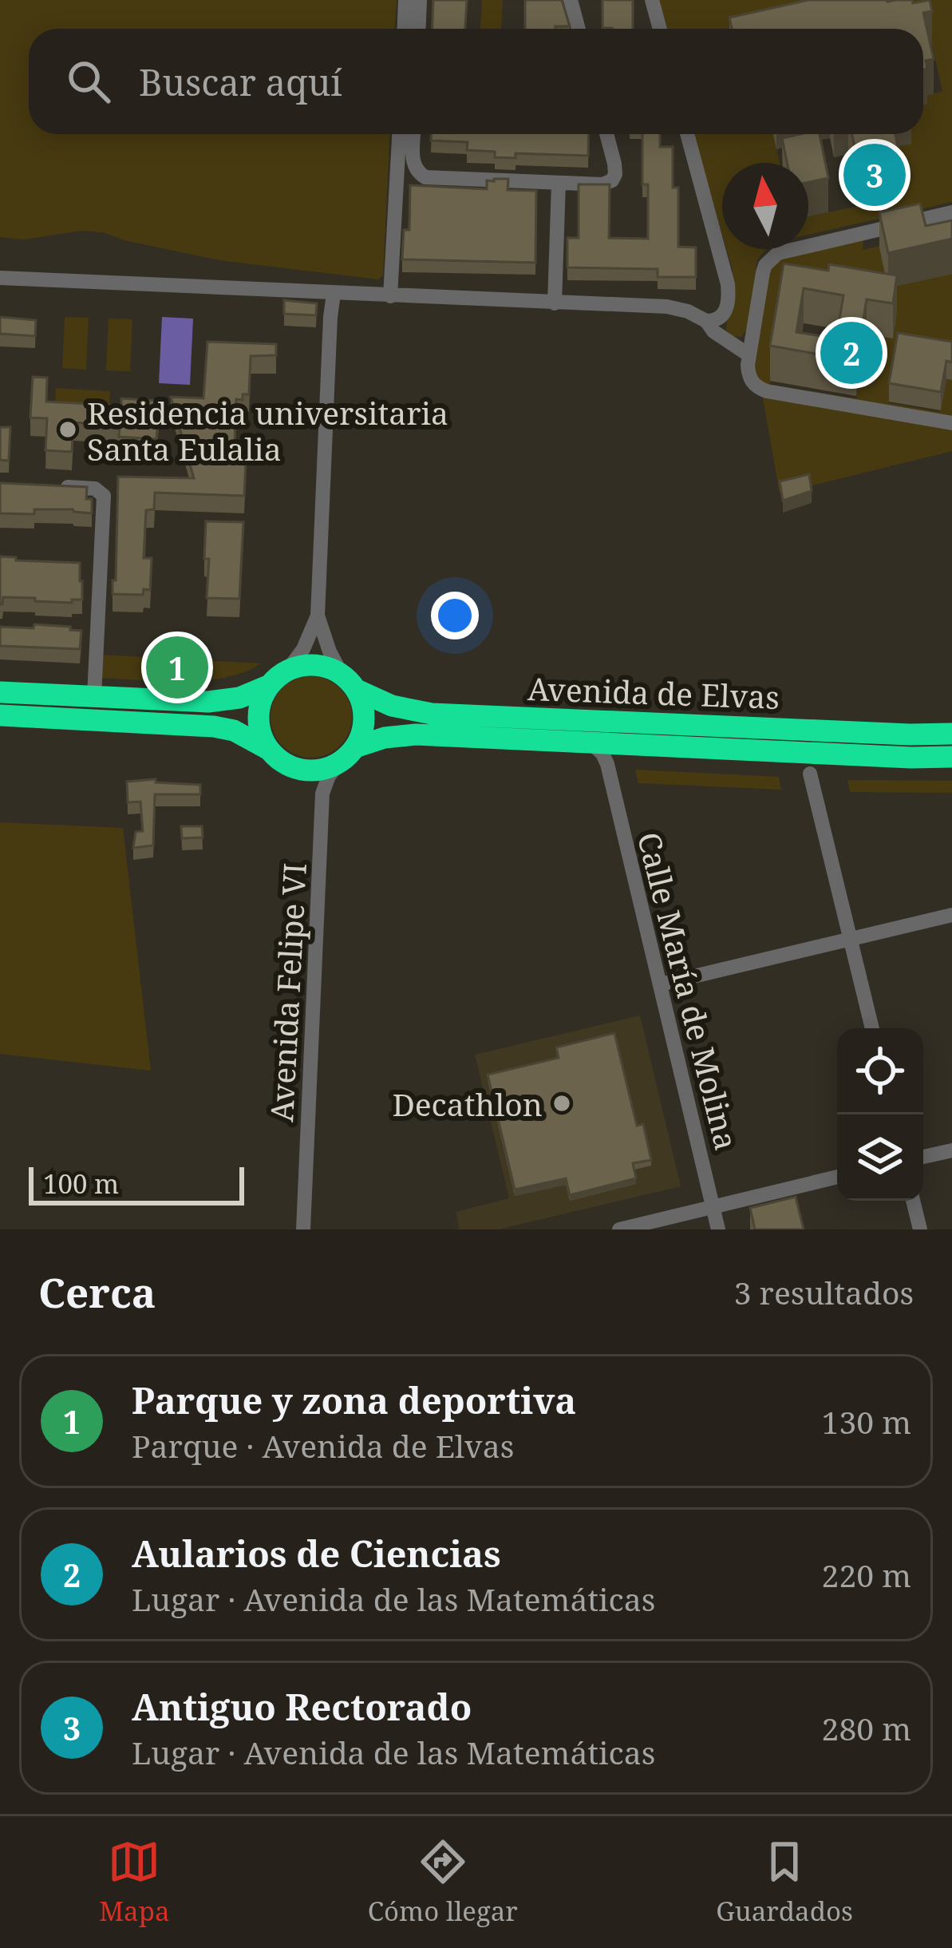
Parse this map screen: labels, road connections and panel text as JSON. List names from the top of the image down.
{
  "streets": {
    "highway": ["Avenida de Elvas"],
    "street": ["Calle María de Molina", "Avenida Felipe VI"]
  },
  "crossings": [
    ["Avenida de Elvas", "Calle María de Molina"],
    ["Avenida de Elvas", "Avenida Felipe VI"]
  ],
  "places": ["Residencia universitaria Santa Eulalia", "Decathlon"],
  "scale_bar": "100 m",
  "north": "top",
  "page": {
    "search": "Buscar aquí",
    "pins": ["3", "2", "1"],
    "scale": "100 m",
    "heading": ["Cerca", "3 resultados"],
    "list": [
      {
        "mark": "1",
        "name": "Parque y zona deportiva",
        "note": "Parque · Avenida de Elvas",
        "value": "130 m"
      },
      {
        "mark": "2",
        "name": "Aularios de Ciencias",
        "note": "Lugar · Avenida de las Matemáticas",
        "value": "220 m"
      },
      {
        "mark": "3",
        "name": "Antiguo Rectorado",
        "note": "Lugar · Avenida de las Matemáticas",
        "value": "280 m"
      }
    ],
    "nav": ["Mapa", "Cómo llegar", "Guardados"]
  }
}
